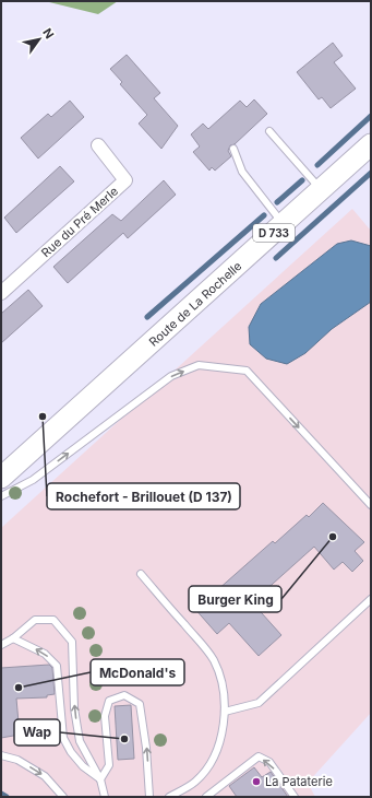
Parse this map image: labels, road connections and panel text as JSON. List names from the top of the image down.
{
  "streets": {
    "main road": ["D 733", "Route de La Rochelle"],
    "street": ["Rue du Pré Merle"]
  },
  "places": [
    "Rochefort - Brillouet (D 137)",
    "Burger King",
    "McDonald's",
    "Wap",
    "La Pataterie"
  ],
  "north": "top right"
}
